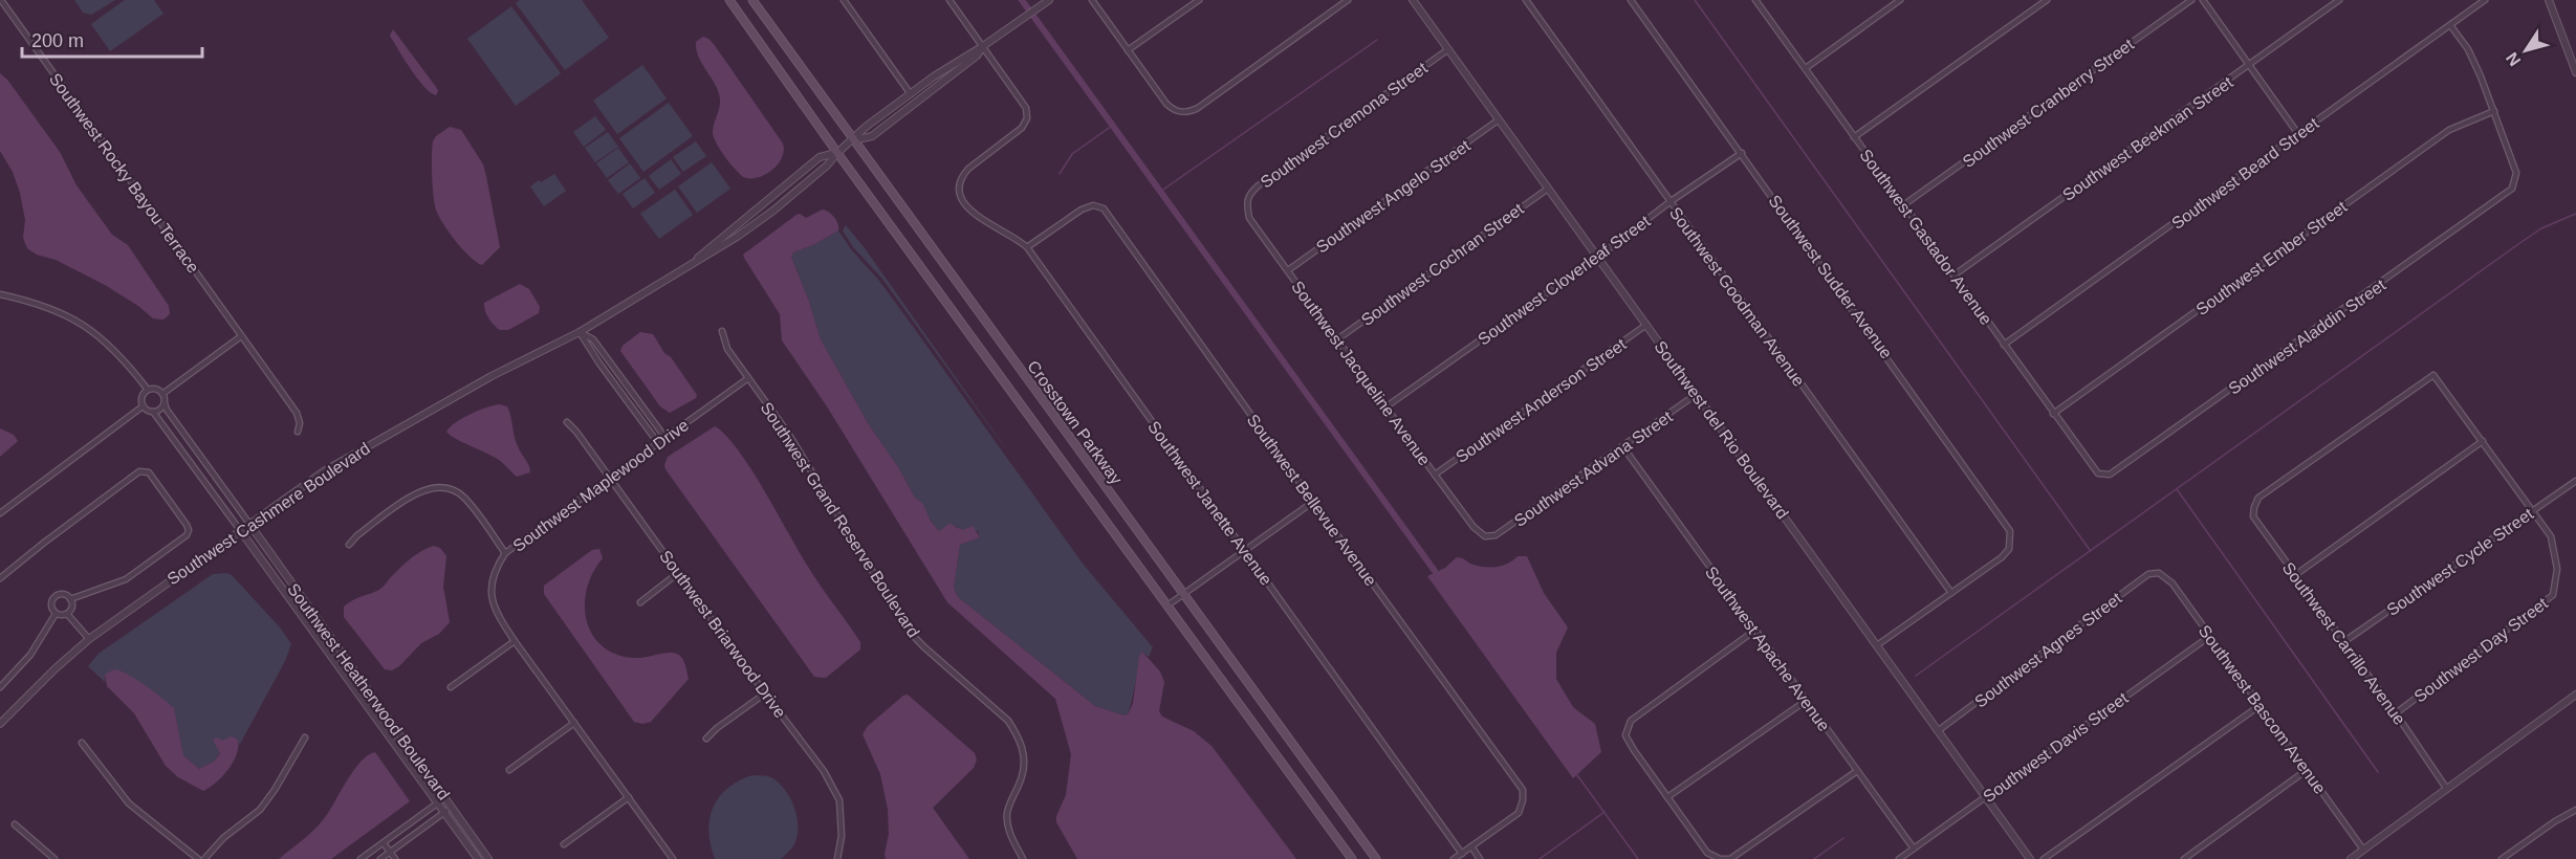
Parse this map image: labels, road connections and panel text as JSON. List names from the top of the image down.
{
  "streets": {
    "main road": ["Crosstown Parkway"],
    "street": [
      "Southwest Cranberry Street",
      "Southwest Cremona Street",
      "Southwest Beekman Street",
      "Southwest Rocky Bayou Terrace",
      "Southwest Beard Street",
      "Southwest Angelo Street",
      "Southwest Gastador Avenue",
      "Southwest Ember Street",
      "Southwest Cochran Street",
      "Southwest Sudder Avenue",
      "Southwest Cloverleaf Street",
      "Southwest Goodman Avenue",
      "Southwest Aladdin Street",
      "Southwest Jacqueline Avenue",
      "Southwest Anderson Street",
      "Southwest del Rio Boulevard",
      "Southwest Advana Street",
      "Southwest Maplewood Drive",
      "Southwest Bellevue Avenue",
      "Southwest Janette Avenue",
      "Southwest Cashmere Boulevard",
      "Southwest Grand Reserve Boulevard",
      "Southwest Cycle Street",
      "Southwest Briarwood Drive",
      "Southwest Carrillo Avenue",
      "Southwest Apache Avenue",
      "Southwest Agnes Street",
      "Southwest Day Street",
      "Southwest Heatherwood Boulevard",
      "Southwest Bascom Avenue",
      "Southwest Davis Street"
    ]
  },
  "crossings": [
    ["Southwest Cranberry Street", "Southwest Gastador Avenue"],
    ["Southwest Cremona Street", "Southwest Jacqueline Avenue"],
    ["Southwest Cremona Street", "Southwest del Rio Boulevard"],
    ["Southwest Beekman Street", "Southwest Gastador Avenue"],
    ["Southwest Beard Street", "Southwest Gastador Avenue"],
    ["Southwest Angelo Street", "Southwest Jacqueline Avenue"],
    ["Southwest Angelo Street", "Southwest del Rio Boulevard"],
    ["Southwest Gastador Avenue", "Southwest Ember Street"],
    ["Southwest Gastador Avenue", "Southwest Aladdin Street"],
    ["Southwest Ember Street", "Southwest Aladdin Street"],
    ["Southwest Cochran Street", "Southwest Jacqueline Avenue"],
    ["Southwest Cochran Street", "Southwest del Rio Boulevard"],
    ["Southwest Sudder Avenue", "Southwest Cloverleaf Street"],
    ["Southwest Sudder Avenue", "Southwest Goodman Avenue"],
    ["Southwest Cloverleaf Street", "Southwest Goodman Avenue"],
    ["Southwest Cloverleaf Street", "Southwest Jacqueline Avenue"],
    ["Southwest Cloverleaf Street", "Southwest del Rio Boulevard"],
    ["Southwest Jacqueline Avenue", "Southwest Anderson Street"],
    ["Southwest Jacqueline Avenue", "Southwest Advana Street"],
    ["Southwest Anderson Street", "Southwest del Rio Boulevard"],
    ["Crosstown Parkway", "Southwest Cashmere Boulevard"],
    ["Southwest del Rio Boulevard", "Southwest Advana Street"],
    ["Southwest del Rio Boulevard", "Southwest Agnes Street"],
    ["Southwest del Rio Boulevard", "Southwest Davis Street"],
    ["Southwest Advana Street", "Southwest Apache Avenue"],
    ["Southwest Maplewood Drive", "Southwest Grand Reserve Boulevard"],
    ["Southwest Maplewood Drive", "Southwest Briarwood Drive"],
    ["Southwest Bellevue Avenue", "Southwest Janette Avenue"],
    ["Southwest Janette Avenue", "Southwest Cashmere Boulevard"],
    ["Southwest Cashmere Boulevard", "Southwest Heatherwood Boulevard"],
    ["Southwest Cycle Street", "Southwest Carrillo Avenue"],
    ["Southwest Cycle Street", "Southwest Day Street"],
    ["Southwest Carrillo Avenue", "Southwest Day Street"],
    ["Southwest Apache Avenue", "Southwest Davis Street"],
    ["Southwest Agnes Street", "Southwest Bascom Avenue"],
    ["Southwest Bascom Avenue", "Southwest Davis Street"]
  ],
  "scale_bar": "200 m",
  "north": "bottom left"
}
